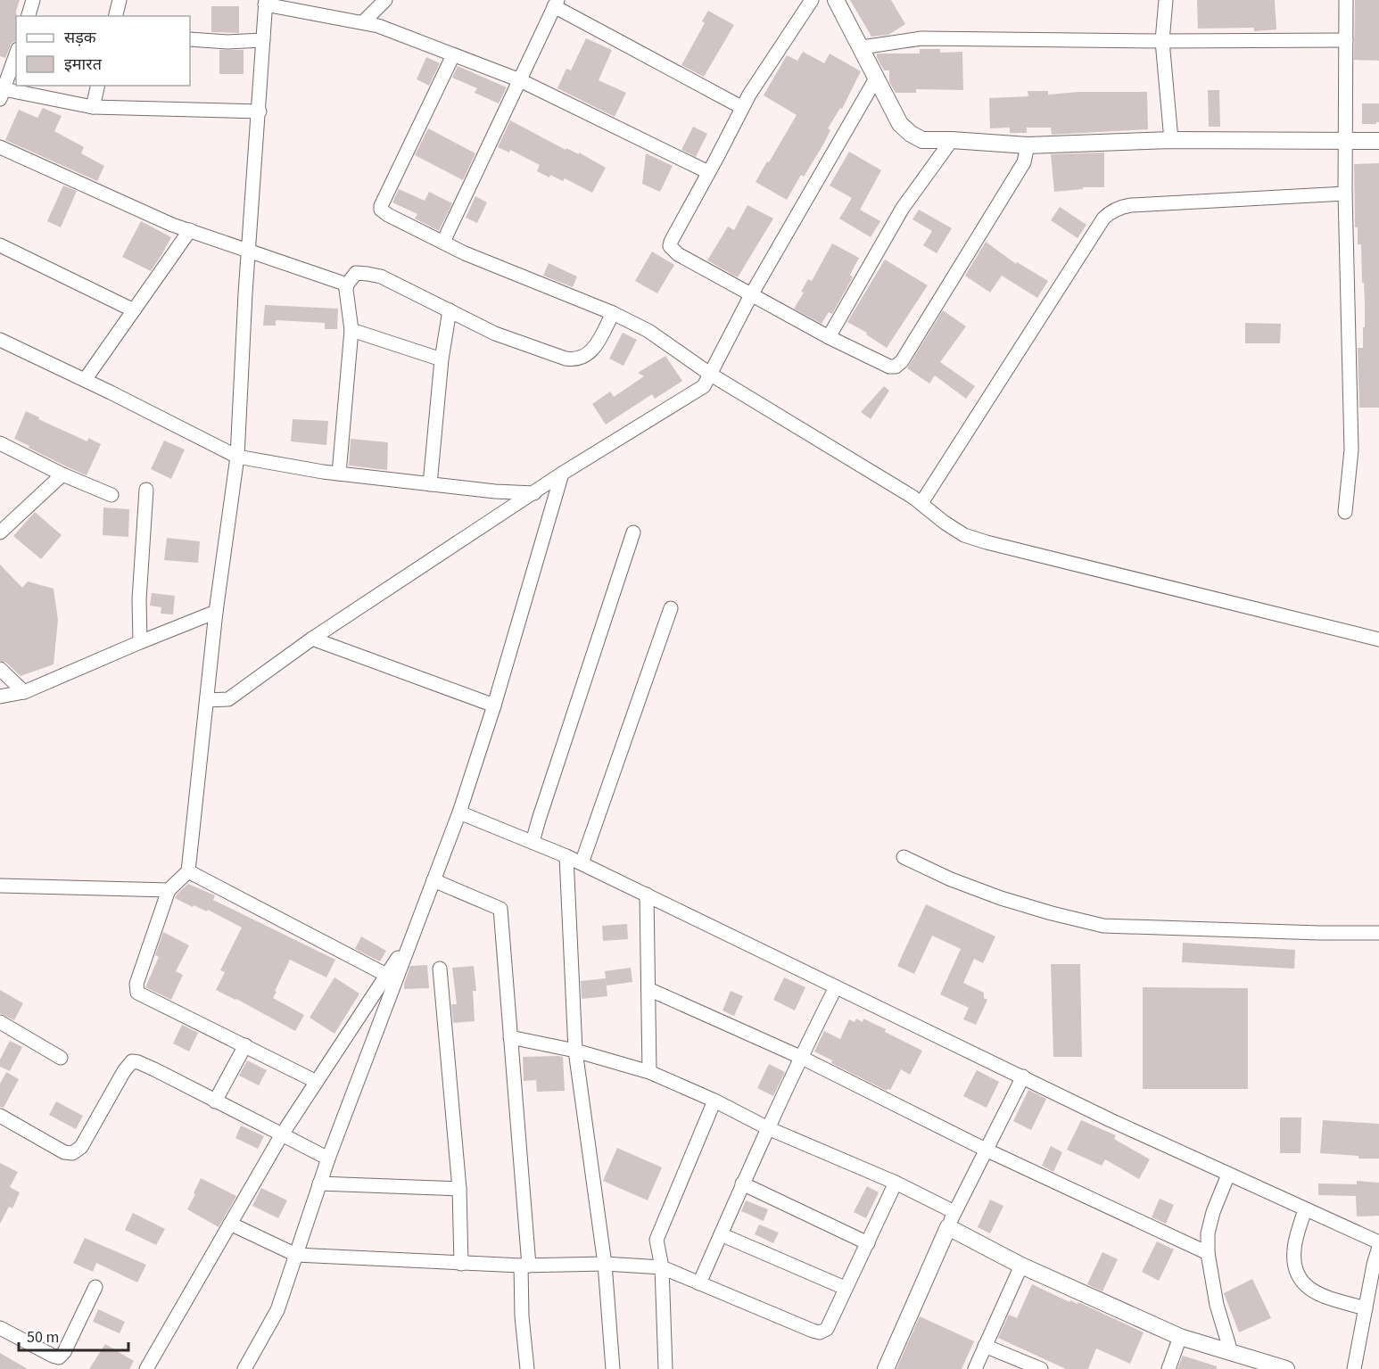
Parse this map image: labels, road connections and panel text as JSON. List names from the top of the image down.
{
  "legend": ["सड़क", "इमारत"],
  "scale_bar": "50 m"
}
